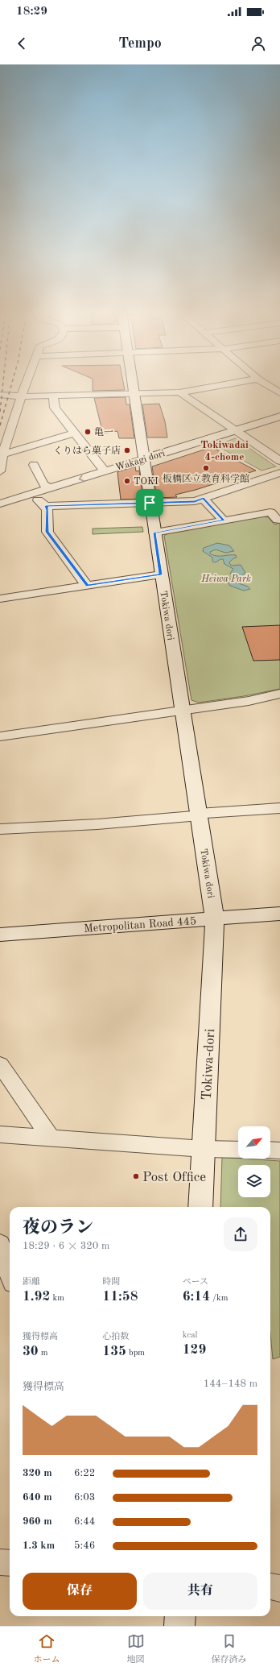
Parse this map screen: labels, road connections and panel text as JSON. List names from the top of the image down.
{
  "streets": {
    "street": [
      "Wakagi dori",
      "Tokiwa dori",
      "Metropolitan Road 445",
      "Tokiwa-dori"
    ]
  },
  "crossings": [
    ["Wakagi dori", "Tokiwa dori"],
    ["Tokiwa dori", "Metropolitan Road 445"],
    ["Tokiwa dori", "Tokiwa-dori"],
    ["Metropolitan Road 445", "Tokiwa-dori"]
  ],
  "districts": ["Tokiwadai 4-chome"],
  "parks": ["Heiwa Park"],
  "places": [
    "亀一",
    "くりはら菓子店",
    "板橋区立教育科学館",
    "TOKI",
    "Post Office"
  ],
  "north": "top right",
  "page": {
    "status": "18:29",
    "header": "Tempo",
    "heading": ["夜のラン", "18:29 · 6 × 320 m"],
    "stats": [
      ["距離", "1.92 km"],
      ["時間", "11:58"],
      ["ペース", "6:14 /km"],
      ["獲得標高", "30 m"],
      ["心拍数", "135 bpm"],
      ["kcal", "129"]
    ],
    "chart": ["獲得標高", "144–148 m"],
    "list": [
      {
        "name": "320 m",
        "note": "6:22"
      },
      {
        "name": "640 m",
        "note": "6:03"
      },
      {
        "name": "960 m",
        "note": "6:44"
      },
      {
        "name": "1.3 km",
        "note": "5:46"
      }
    ],
    "buttons": ["保存", "共有"],
    "tabs": ["ホーム", "地図", "保存済み"]
  }
}
